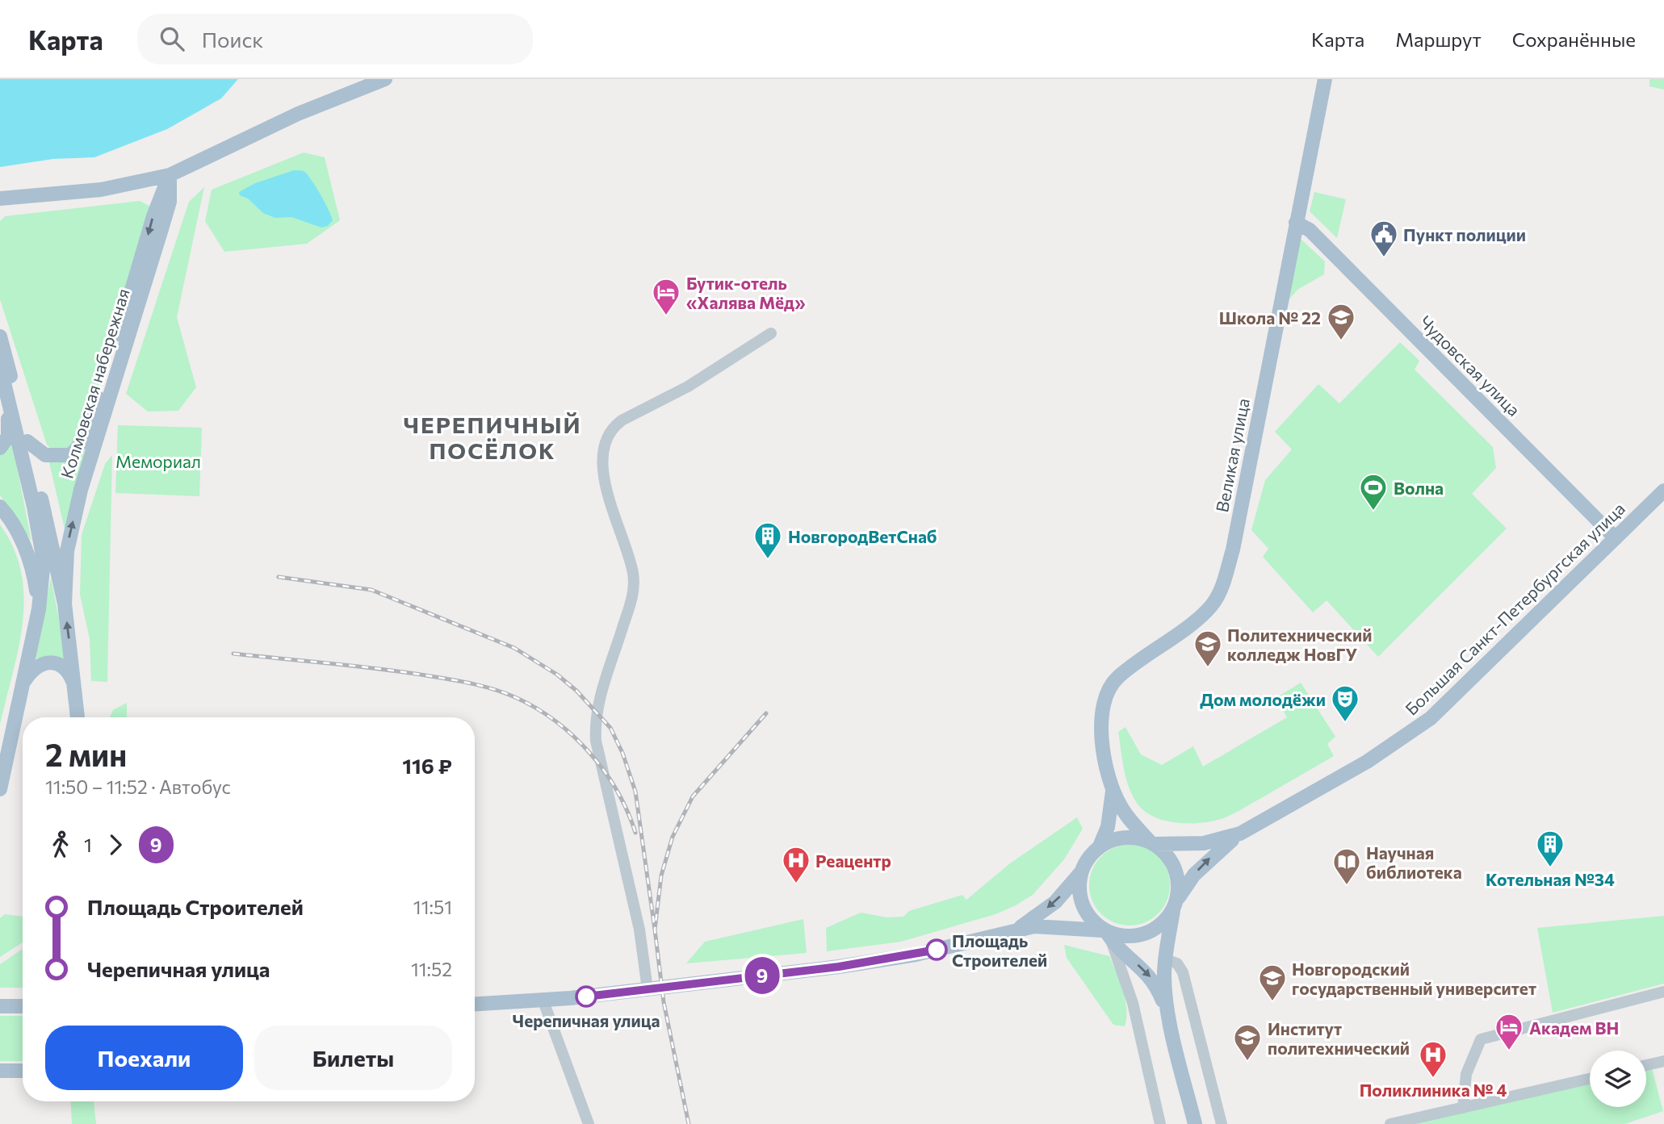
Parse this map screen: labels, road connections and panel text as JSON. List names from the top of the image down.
{
  "streets": {
    "main road": [
      "Чудовская улица",
      "Колмовская набережная",
      "Великая улица",
      "Большая Санкт-Петербургская улица"
    ]
  },
  "crossings": [
    ["Чудовская улица", "Великая улица"],
    ["Чудовская улица", "Большая Санкт-Петербургская улица"]
  ],
  "districts": ["ЧЕРЕПИЧНЫЙ ПОСЁЛОК"],
  "parks": ["Мемориал"],
  "places": {
    "public building": ["Пункт полиции"],
    "hotel": ["Бутик-отель «Халява Мёд»", "Академ ВН"],
    "school or university": [
      "Школа № 22",
      "Политехнический колледж НовГУ",
      "Новгородский государственный университет",
      "Институт политехнический"
    ],
    "sports": ["Волна"],
    "building": ["НовгородВетСнаб", "Котельная №34"],
    "theatre": ["Дом молодёжи"],
    "hospital": ["Реацентр", "Поликлиника № 4"],
    "library": ["Научная библиотека"],
    "other": ["Площадь Строителей", "Черепичная улица"]
  },
  "lines": ["bus line 9"],
  "page": {
    "header": "Карта",
    "search": "Поиск",
    "nav": ["Карта", "Маршрут", "Сохранённые"],
    "on_map": "9",
    "heading": ["2 мин", "11:50 – 11:52 · Автобус", "116 ₽"],
    "legs": ["1", "9"],
    "list": [
      {
        "name": "Площадь Строителей",
        "value": "11:51"
      },
      {
        "name": "Черепичная улица",
        "value": "11:52"
      }
    ],
    "buttons": ["Поехали", "Билеты"]
  }
}
